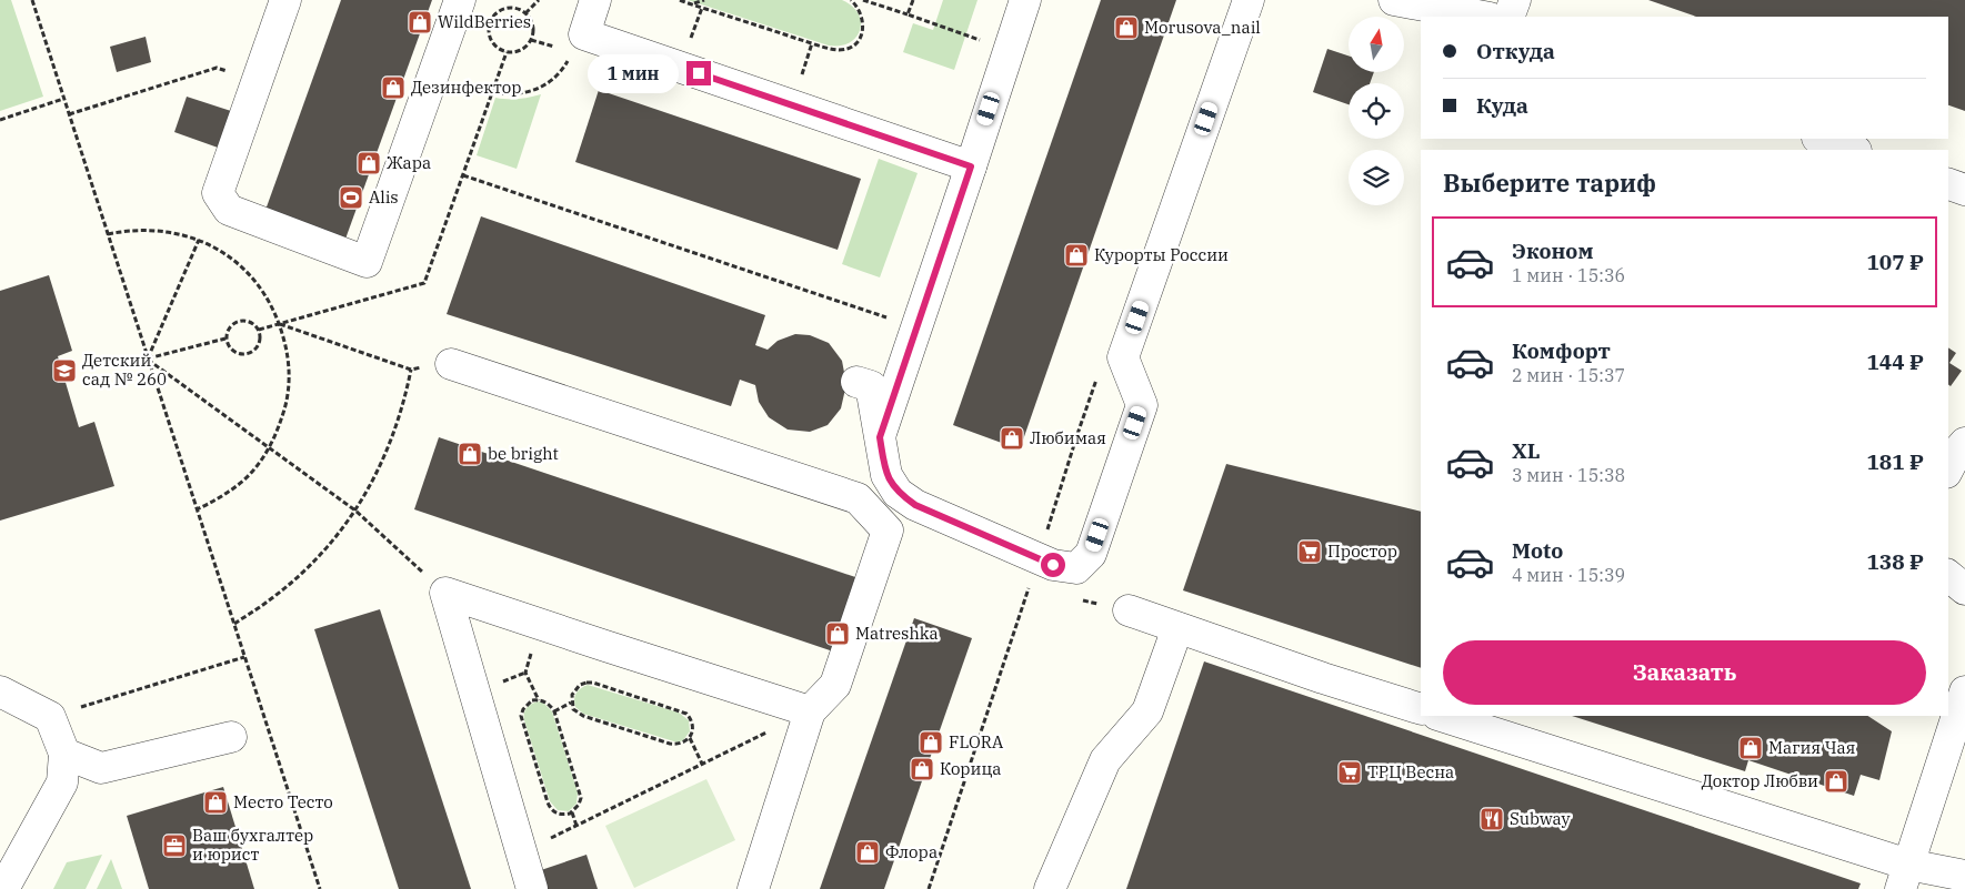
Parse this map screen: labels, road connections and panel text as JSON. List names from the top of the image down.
{
  "places": {
    "shop": [
      "WildBerries",
      "Morusova_nail",
      "Дезинфектор",
      "Жара",
      "Курорты России",
      "Любимая",
      "be bright",
      "Matreshka",
      "FLORA",
      "Магия Чая",
      "Корица",
      "Доктор Любви",
      "Место Тесто",
      "Флора"
    ],
    "sports": ["Alis"],
    "school or university": ["Детский сад № 260"],
    "supermarket": ["Простор", "ТРЦ Весна"],
    "restaurant": ["Subway"],
    "office": ["Ваш бухгалтер и юрист"]
  },
  "north": "top",
  "page": {
    "banner": ["Откуда", "Куда"],
    "bubble": "1 мин",
    "heading": "Выберите тариф",
    "list": [
      {
        "name": "Эконом",
        "note": "1 мин · 15:36",
        "value": "107 ₽"
      },
      {
        "name": "Комфорт",
        "note": "2 мин · 15:37",
        "value": "144 ₽"
      },
      {
        "name": "XL",
        "note": "3 мин · 15:38",
        "value": "181 ₽"
      },
      {
        "name": "Moto",
        "note": "4 мин · 15:39",
        "value": "138 ₽"
      }
    ],
    "buttons": "Заказать"
  }
}
